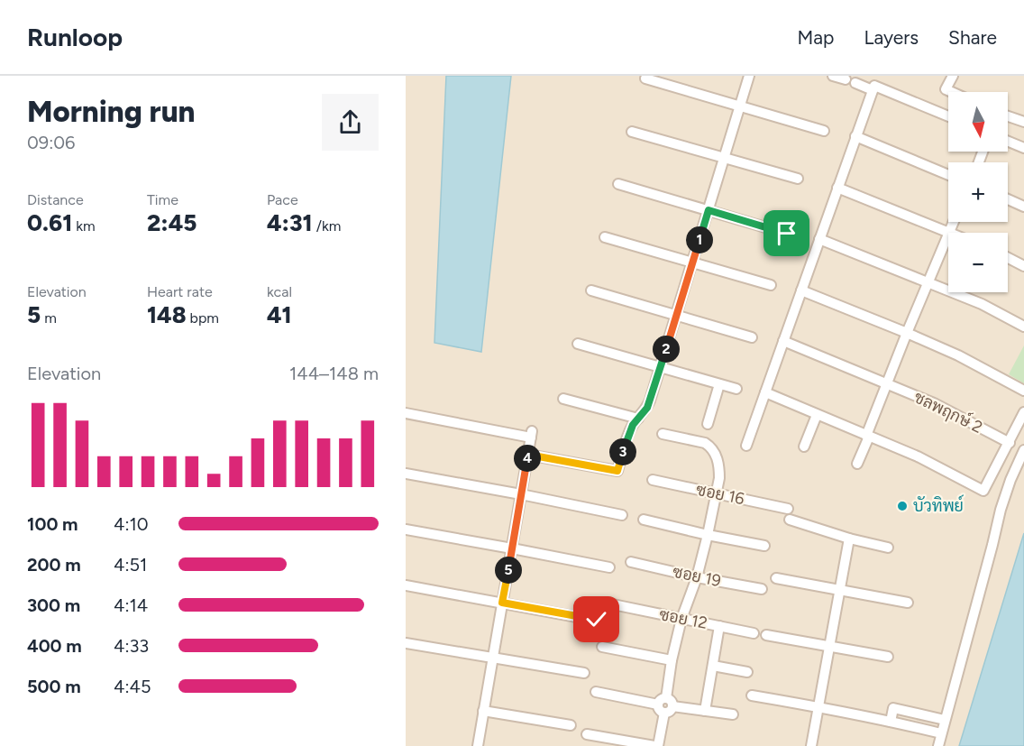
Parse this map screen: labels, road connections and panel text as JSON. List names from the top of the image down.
{
  "streets": {
    "street": [
      "ชลพฤกษ์ 2",
      "ซอย 16",
      "ซอย 19",
      "ซอย 12"
    ]
  },
  "places": ["บัวทิพย์"],
  "north": "bottom",
  "page": {
    "header": "Runloop",
    "nav": ["Map", "Layers", "Share"],
    "heading": ["Morning run", "09:06"],
    "map_buttons": ["+", "−"],
    "stats": [
      ["Distance", "0.61 km"],
      ["Time", "2:45"],
      ["Pace", "4:31 /km"],
      ["Elevation", "5 m"],
      ["Heart rate", "148 bpm"],
      ["kcal", "41"]
    ],
    "pins": [
      "1",
      "2",
      "3",
      "4",
      "5"
    ],
    "chart": ["Elevation", "144–148 m"],
    "list": [
      {
        "name": "100 m",
        "note": "4:10"
      },
      {
        "name": "200 m",
        "note": "4:51"
      },
      {
        "name": "300 m",
        "note": "4:14"
      },
      {
        "name": "400 m",
        "note": "4:33"
      },
      {
        "name": "500 m",
        "note": "4:45"
      }
    ]
  }
}
